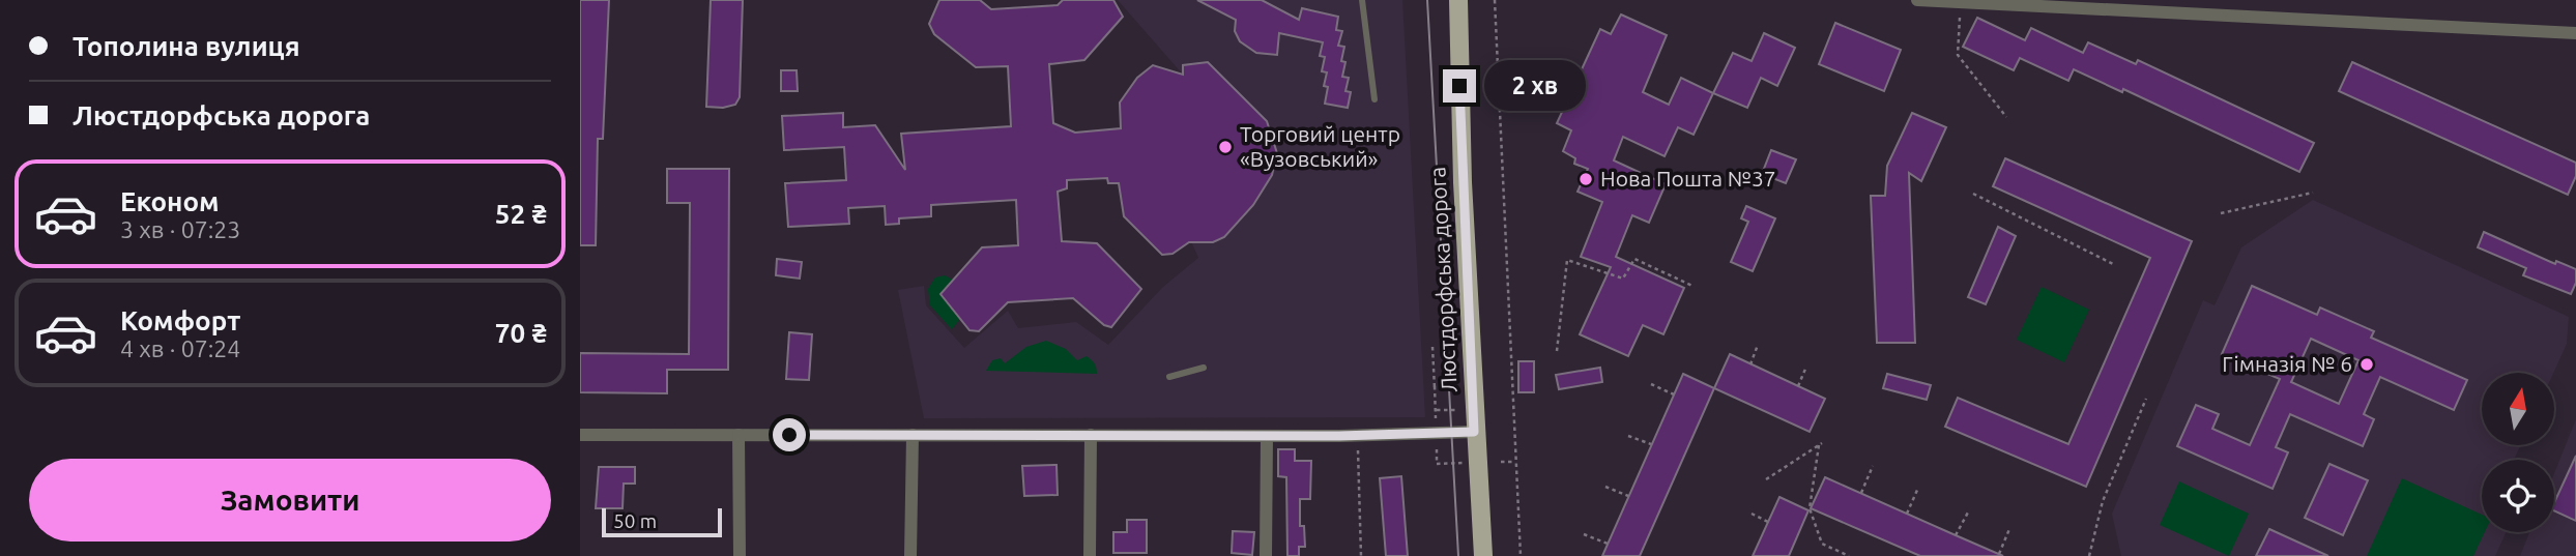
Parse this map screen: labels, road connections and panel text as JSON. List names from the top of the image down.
{
  "streets": {
    "main road": ["Люстдорфська дорога"]
  },
  "places": ["Торговий центр «Вузовський»", "Нова Пошта №37", "Гімназія № 6"],
  "scale_bar": "50 m",
  "north": "top",
  "page": {
    "banner": ["Тополина вулиця", "Люстдорфська дорога"],
    "bubble": "2 хв",
    "list": [
      {
        "name": "Економ",
        "note": "3 хв · 07:23",
        "value": "52 ₴"
      },
      {
        "name": "Комфорт",
        "note": "4 хв · 07:24",
        "value": "70 ₴"
      }
    ],
    "buttons": "Замовити",
    "scale": "50 m"
  }
}
